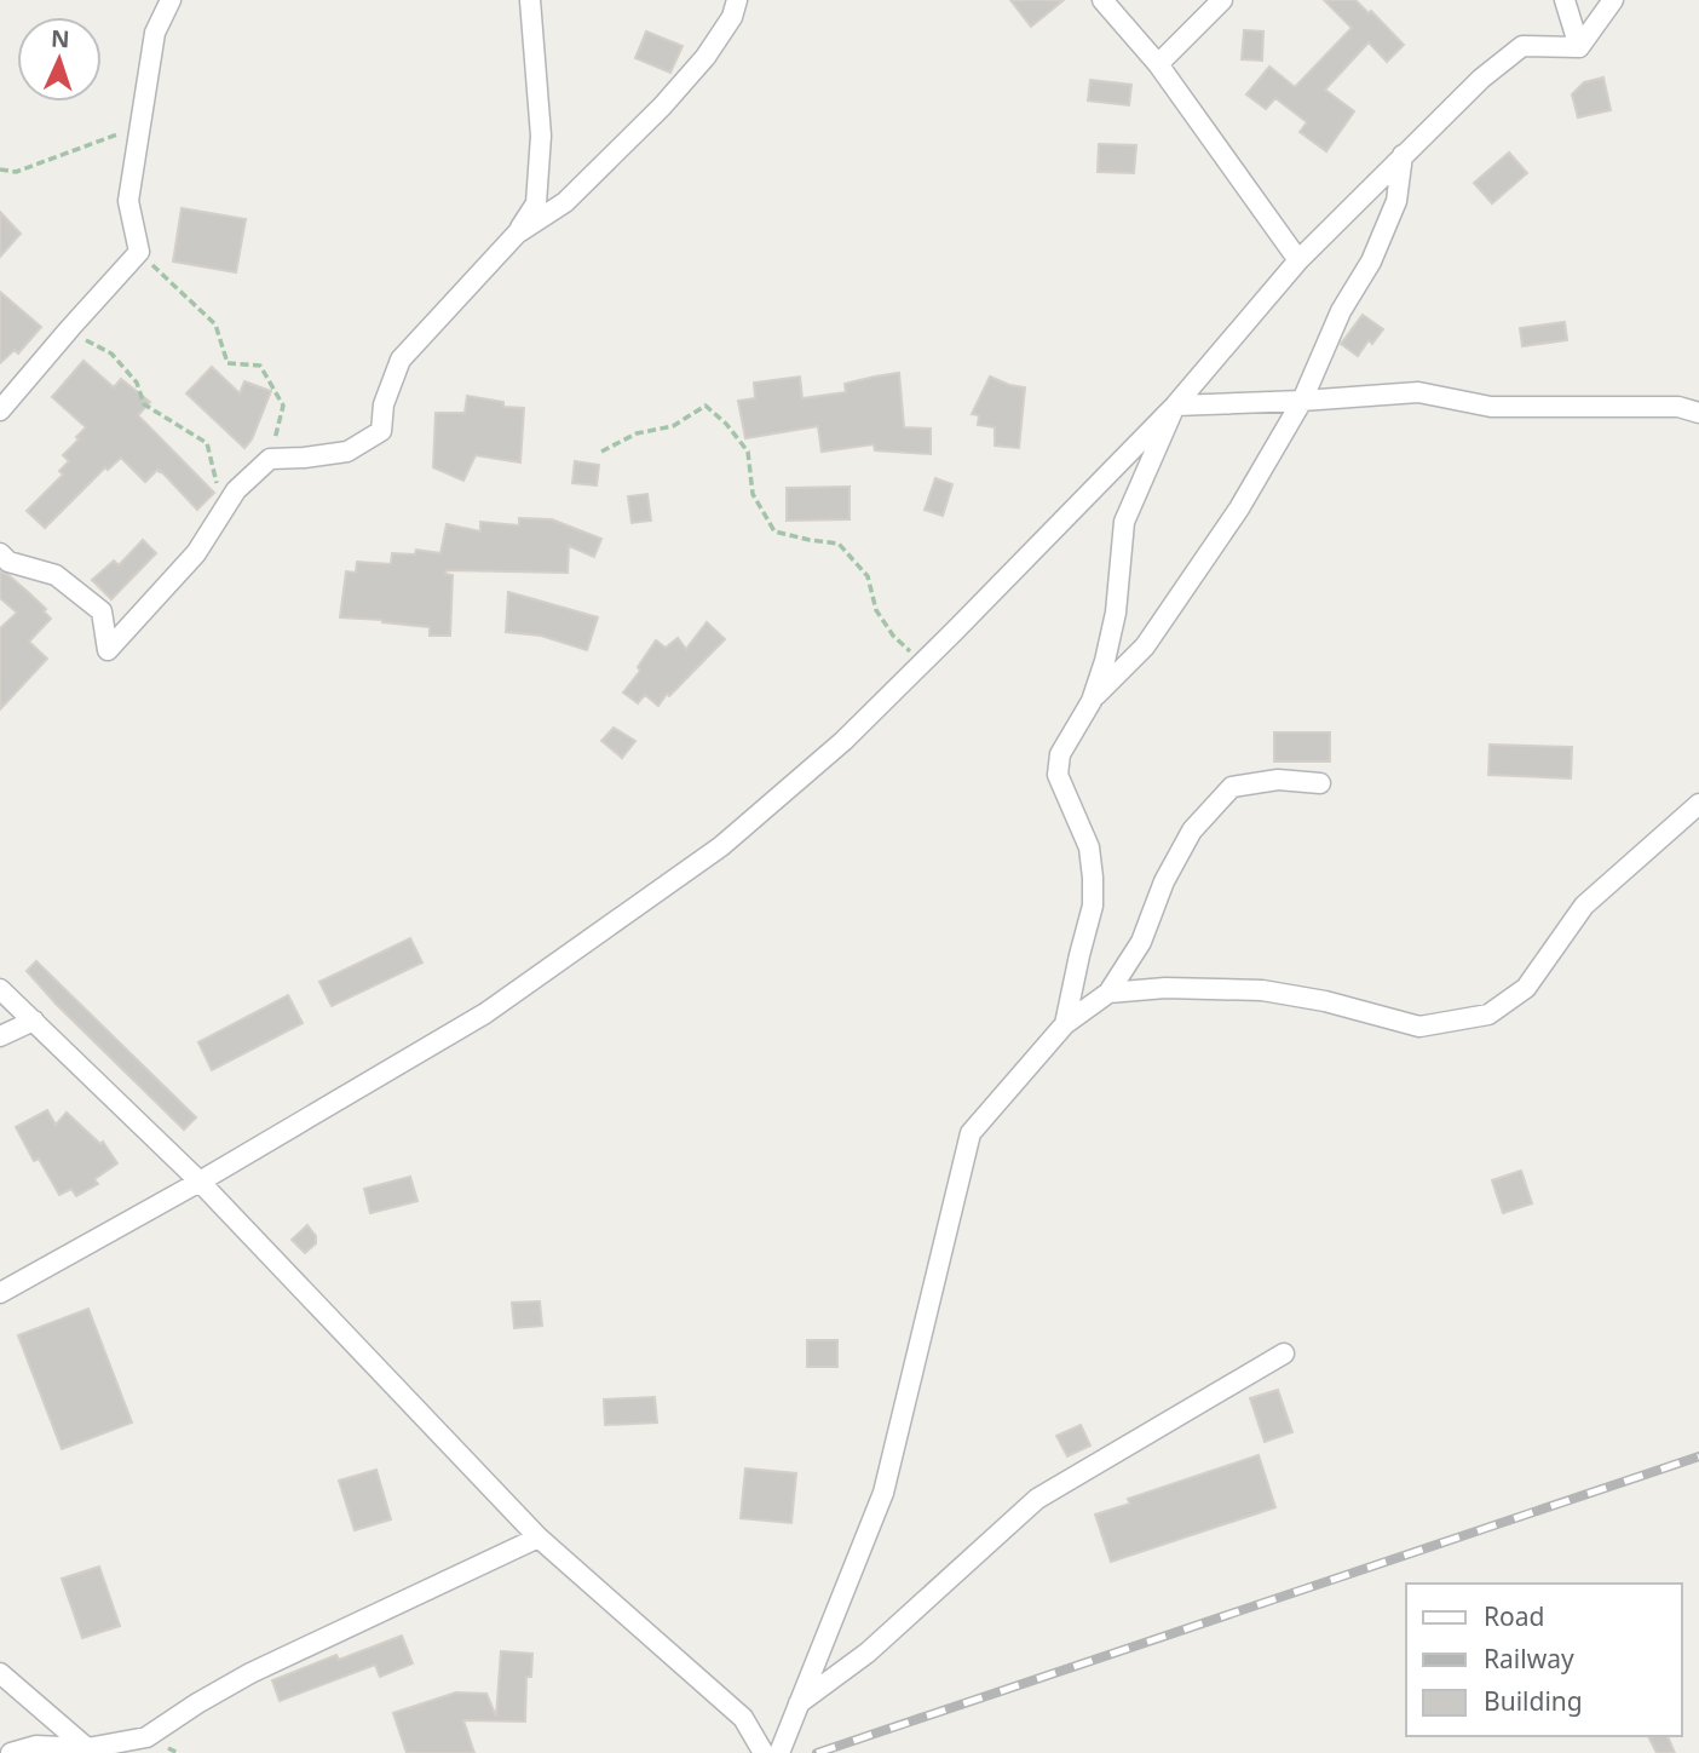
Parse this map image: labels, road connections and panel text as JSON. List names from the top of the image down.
{
  "legend": ["Road", "Railway", "Building"],
  "north": "top"
}
